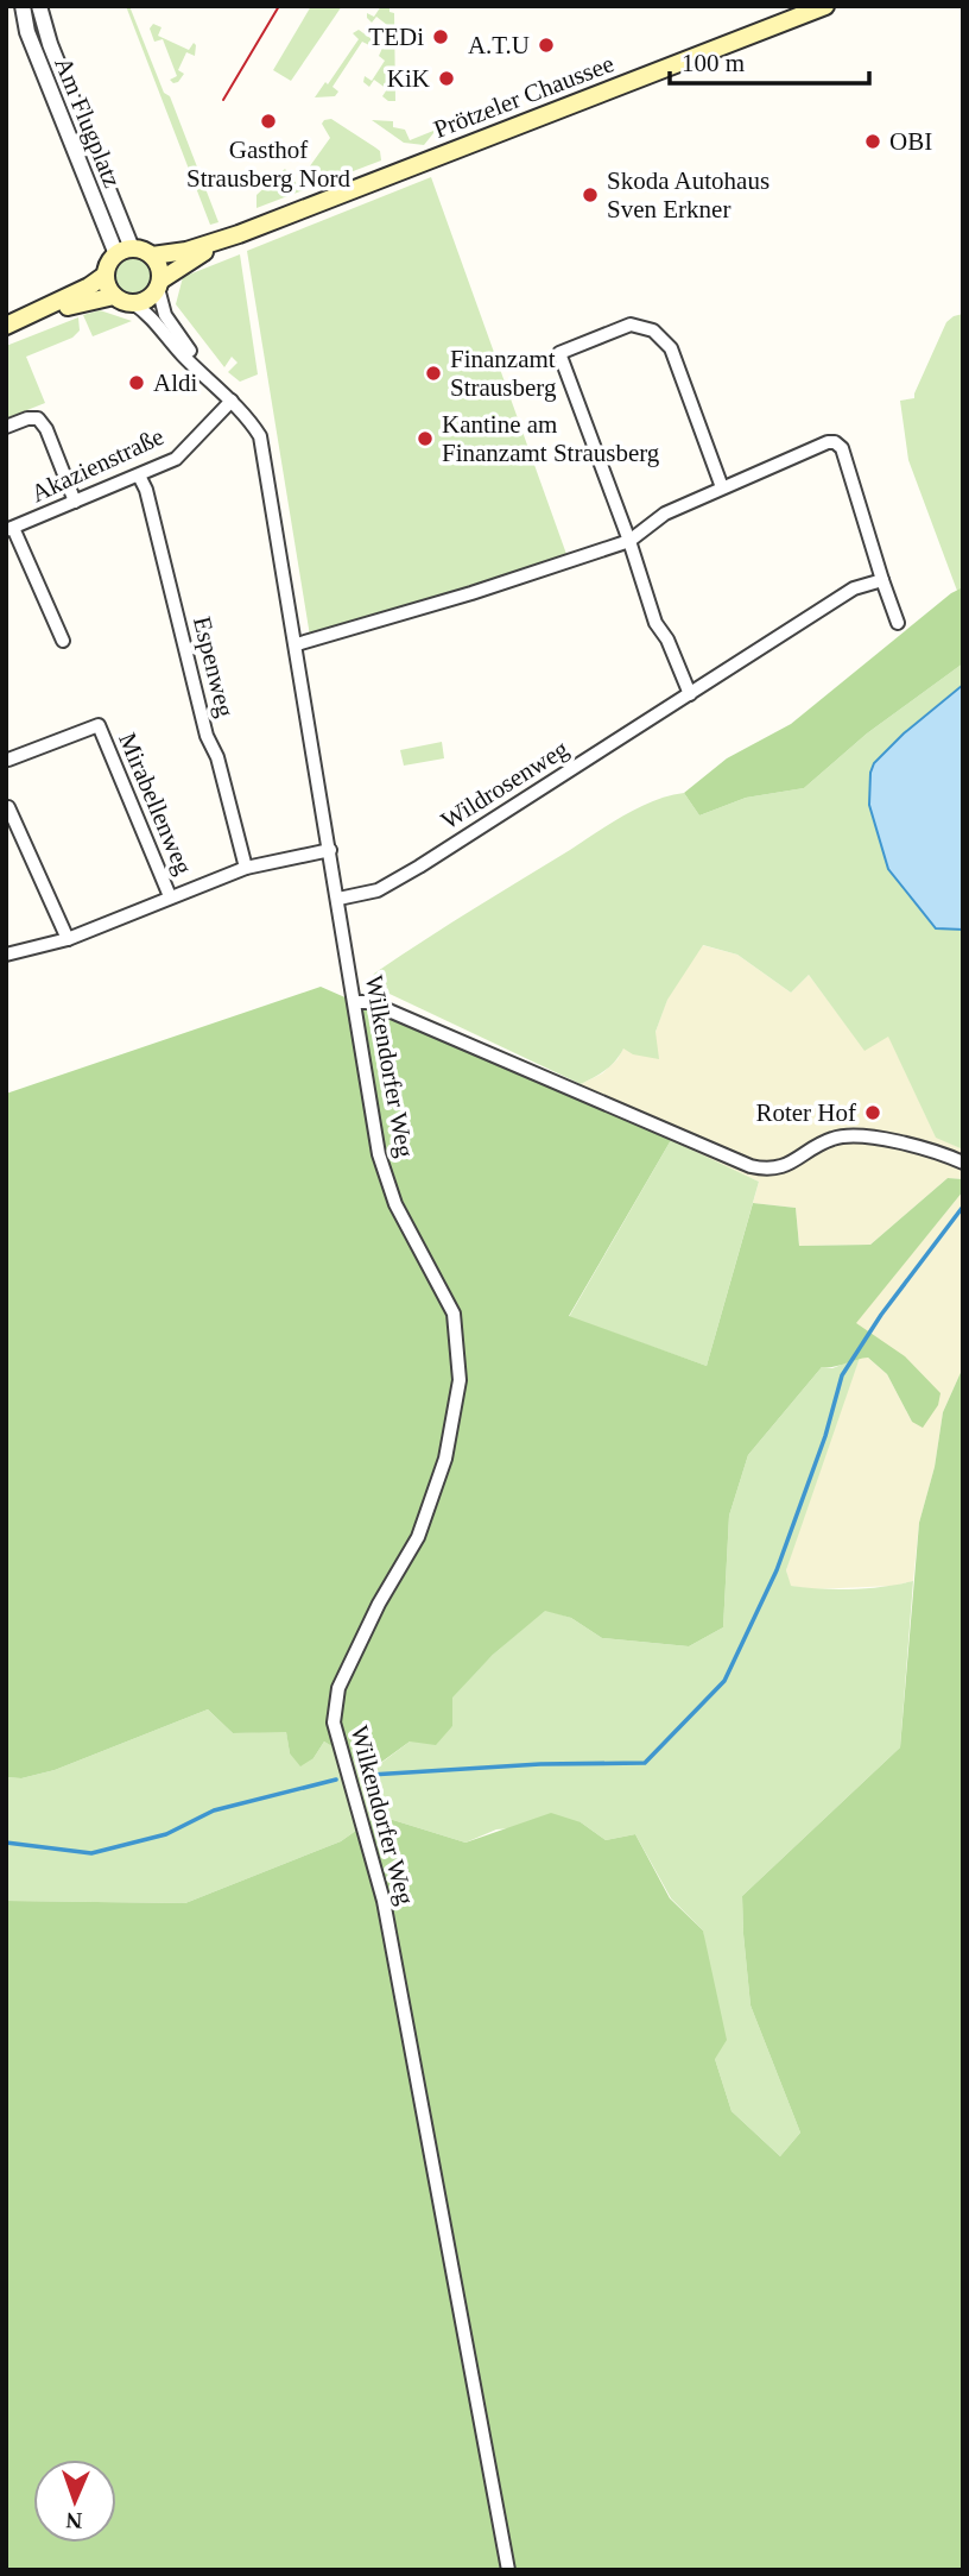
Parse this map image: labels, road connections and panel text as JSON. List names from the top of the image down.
{
  "streets": {
    "main road": ["Prötzeler Chaussee"],
    "street": [
      "Am Flugplatz",
      "Akazienstraße",
      "Espenweg",
      "Wildrosenweg",
      "Mirabellenweg",
      "Wilkendorfer Weg"
    ]
  },
  "crossings": [
    ["Prötzeler Chaussee", "Am Flugplatz"],
    ["Prötzeler Chaussee", "Wilkendorfer Weg"],
    ["Am Flugplatz", "Wilkendorfer Weg"],
    ["Akazienstraße", "Espenweg"],
    ["Akazienstraße", "Wilkendorfer Weg"],
    ["Espenweg", "Mirabellenweg"],
    ["Wildrosenweg", "Wilkendorfer Weg"],
    ["Mirabellenweg", "Wilkendorfer Weg"]
  ],
  "places": [
    "TEDi",
    "A.T.U",
    "KiK",
    "Gasthof Strausberg Nord",
    "OBI",
    "Skoda Autohaus Sven Erkner",
    "Finanzamt Strausberg",
    "Aldi",
    "Kantine am Finanzamt Strausberg",
    "Roter Hof"
  ],
  "scale_bar": "100 m",
  "north": "bottom"
}
